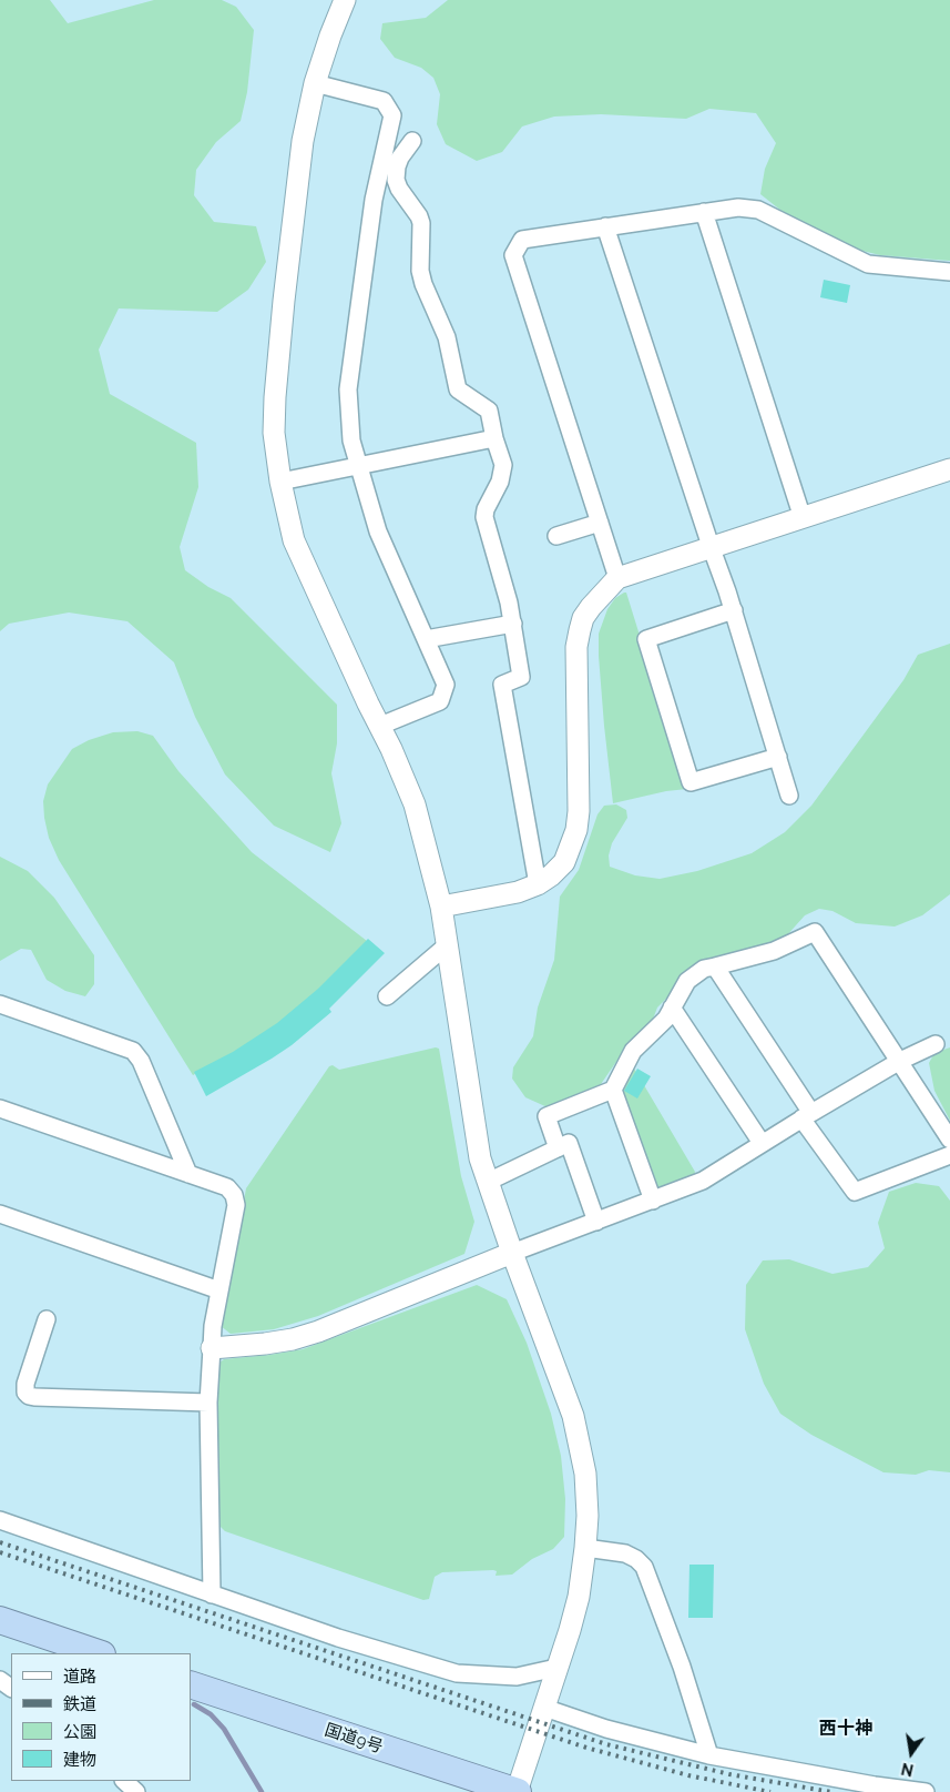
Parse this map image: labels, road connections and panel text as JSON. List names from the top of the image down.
{
  "streets": {
    "highway": ["国道9号"]
  },
  "districts": ["西十神"],
  "legend": [
    "道路",
    "鉄道",
    "公園",
    "建物"
  ],
  "north": "bottom"
}
